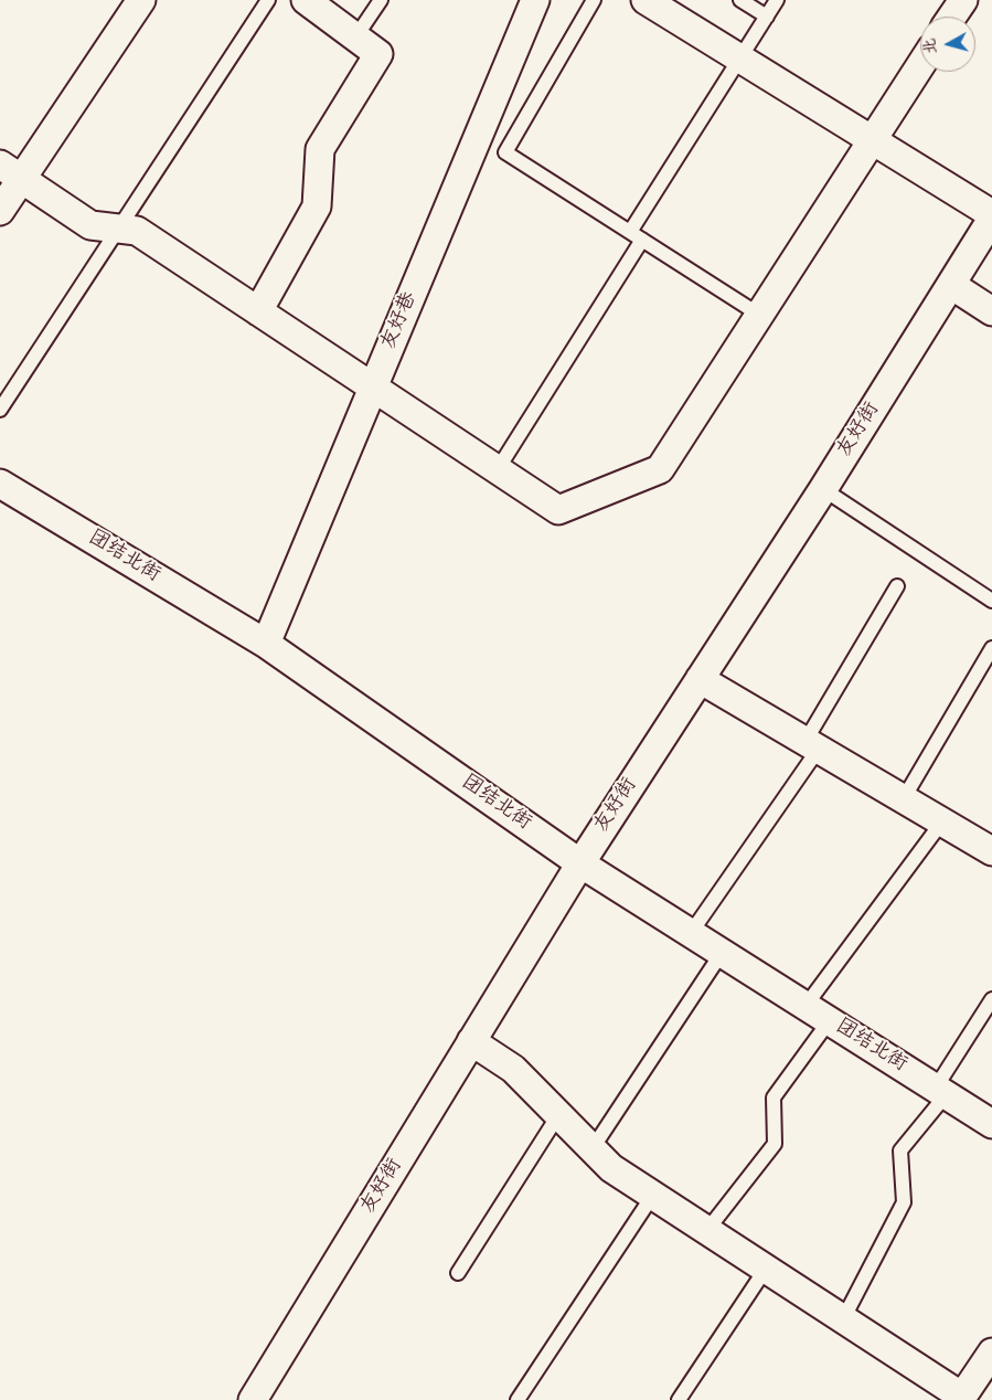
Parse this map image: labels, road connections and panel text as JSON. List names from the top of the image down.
{
  "streets": {
    "street": ["友好巷", "友好街", "团结北街"]
  },
  "crossings": [
    ["友好巷", "团结北街"],
    ["友好街", "团结北街"]
  ],
  "north": "left"
}
